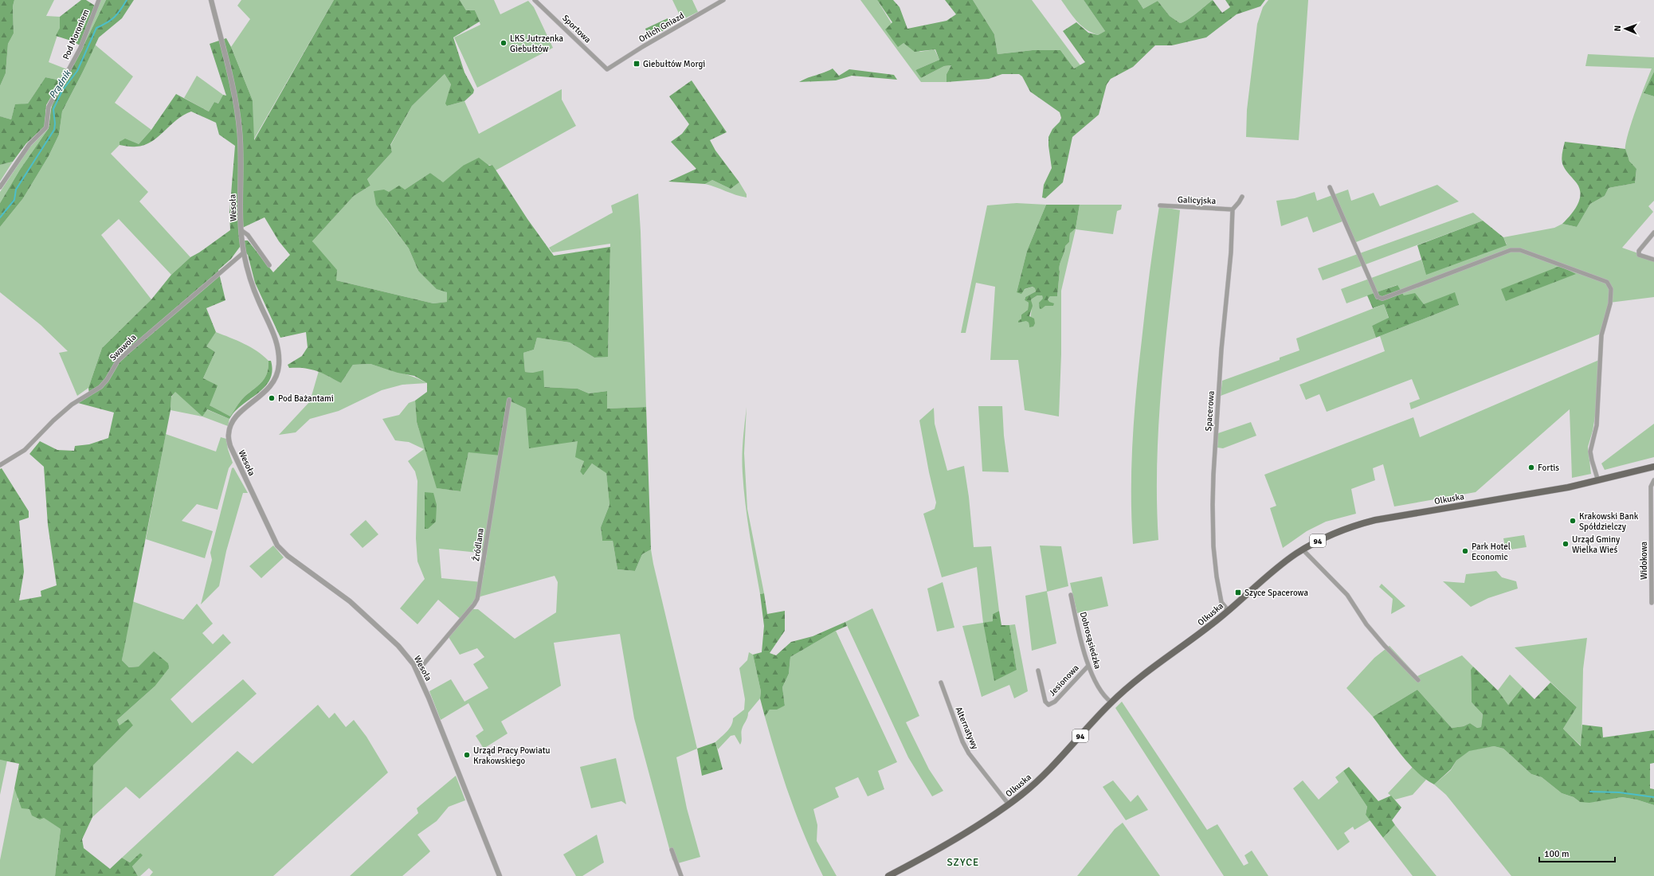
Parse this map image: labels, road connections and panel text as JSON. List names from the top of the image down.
{
  "streets": {
    "main road": ["Olkuska", "94"],
    "street": [
      "Orlich Gniazd",
      "Sportowa",
      "Pod Moroniem",
      "Galicyjska",
      "Wesoła",
      "Swawola",
      "Spacerowa",
      "Źródlana",
      "Widokowa",
      "Dobrosąsiedzka",
      "Jesionowa",
      "Alternatywy"
    ]
  },
  "crossings": [
    ["Orlich Gniazd", "Sportowa"],
    ["Galicyjska", "Spacerowa"],
    ["Wesoła", "Swawola"],
    ["Wesoła", "Źródlana"],
    ["Spacerowa", "Olkuska"],
    ["Olkuska", "94"],
    ["Olkuska", "Dobrosąsiedzka"],
    ["Olkuska", "Alternatywy"],
    ["Dobrosąsiedzka", "Jesionowa"]
  ],
  "districts": ["SZYCE"],
  "water": ["Prądnik"],
  "places": {
    "other": [
      "LKS Jutrzenka Giebułtów",
      "Pod Bażantami",
      "Fortis",
      "Krakowski Bank Spółdzielczy",
      "Urząd Gminy Wielka Wieś",
      "Park Hotel Economic",
      "Urząd Pracy Powiatu Krakowskiego"
    ],
    "transit": ["Giebułtów Morgi", "Szyce Spacerowa"]
  },
  "scale_bar": "100 m",
  "north": "left"
}
